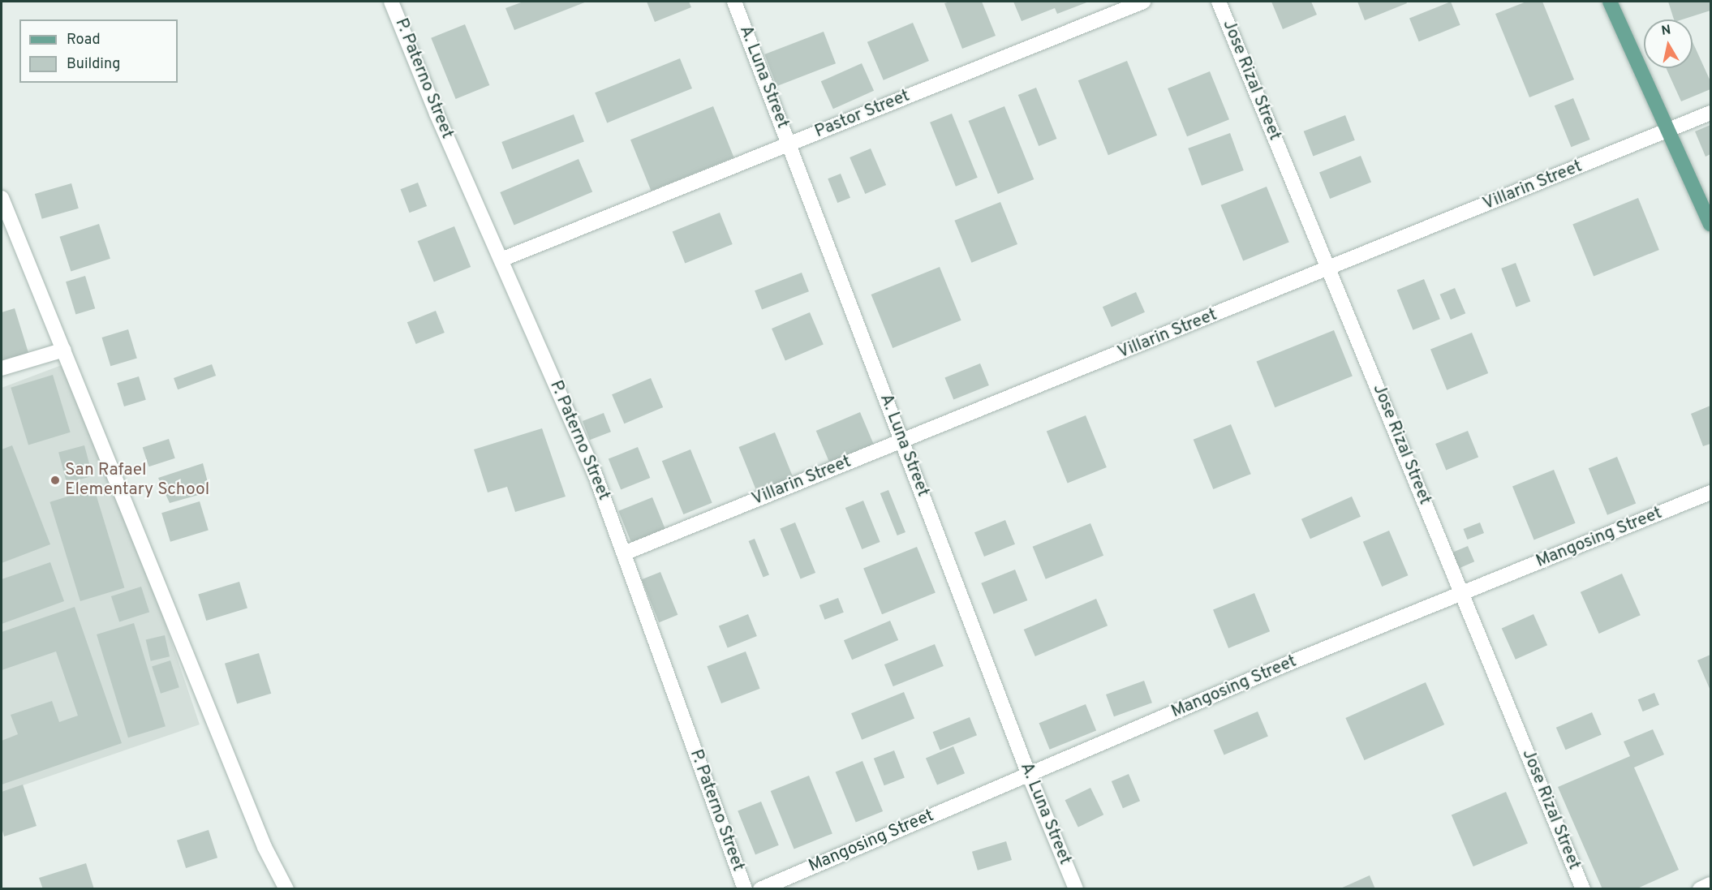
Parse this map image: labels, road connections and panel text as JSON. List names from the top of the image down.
{
  "streets": {
    "street": [
      "A. Luna Street",
      "P. Paterno Street",
      "Jose Rizal Street",
      "Pastor Street",
      "Villarin Street",
      "Mangosing Street"
    ]
  },
  "crossings": [
    ["A. Luna Street", "Pastor Street"],
    ["A. Luna Street", "Villarin Street"],
    ["A. Luna Street", "Mangosing Street"],
    ["P. Paterno Street", "Pastor Street"],
    ["P. Paterno Street", "Villarin Street"],
    ["Jose Rizal Street", "Villarin Street"],
    ["Jose Rizal Street", "Mangosing Street"]
  ],
  "places": ["San Rafael Elementary School"],
  "legend": ["Road", "Building"],
  "north": "top"
}
